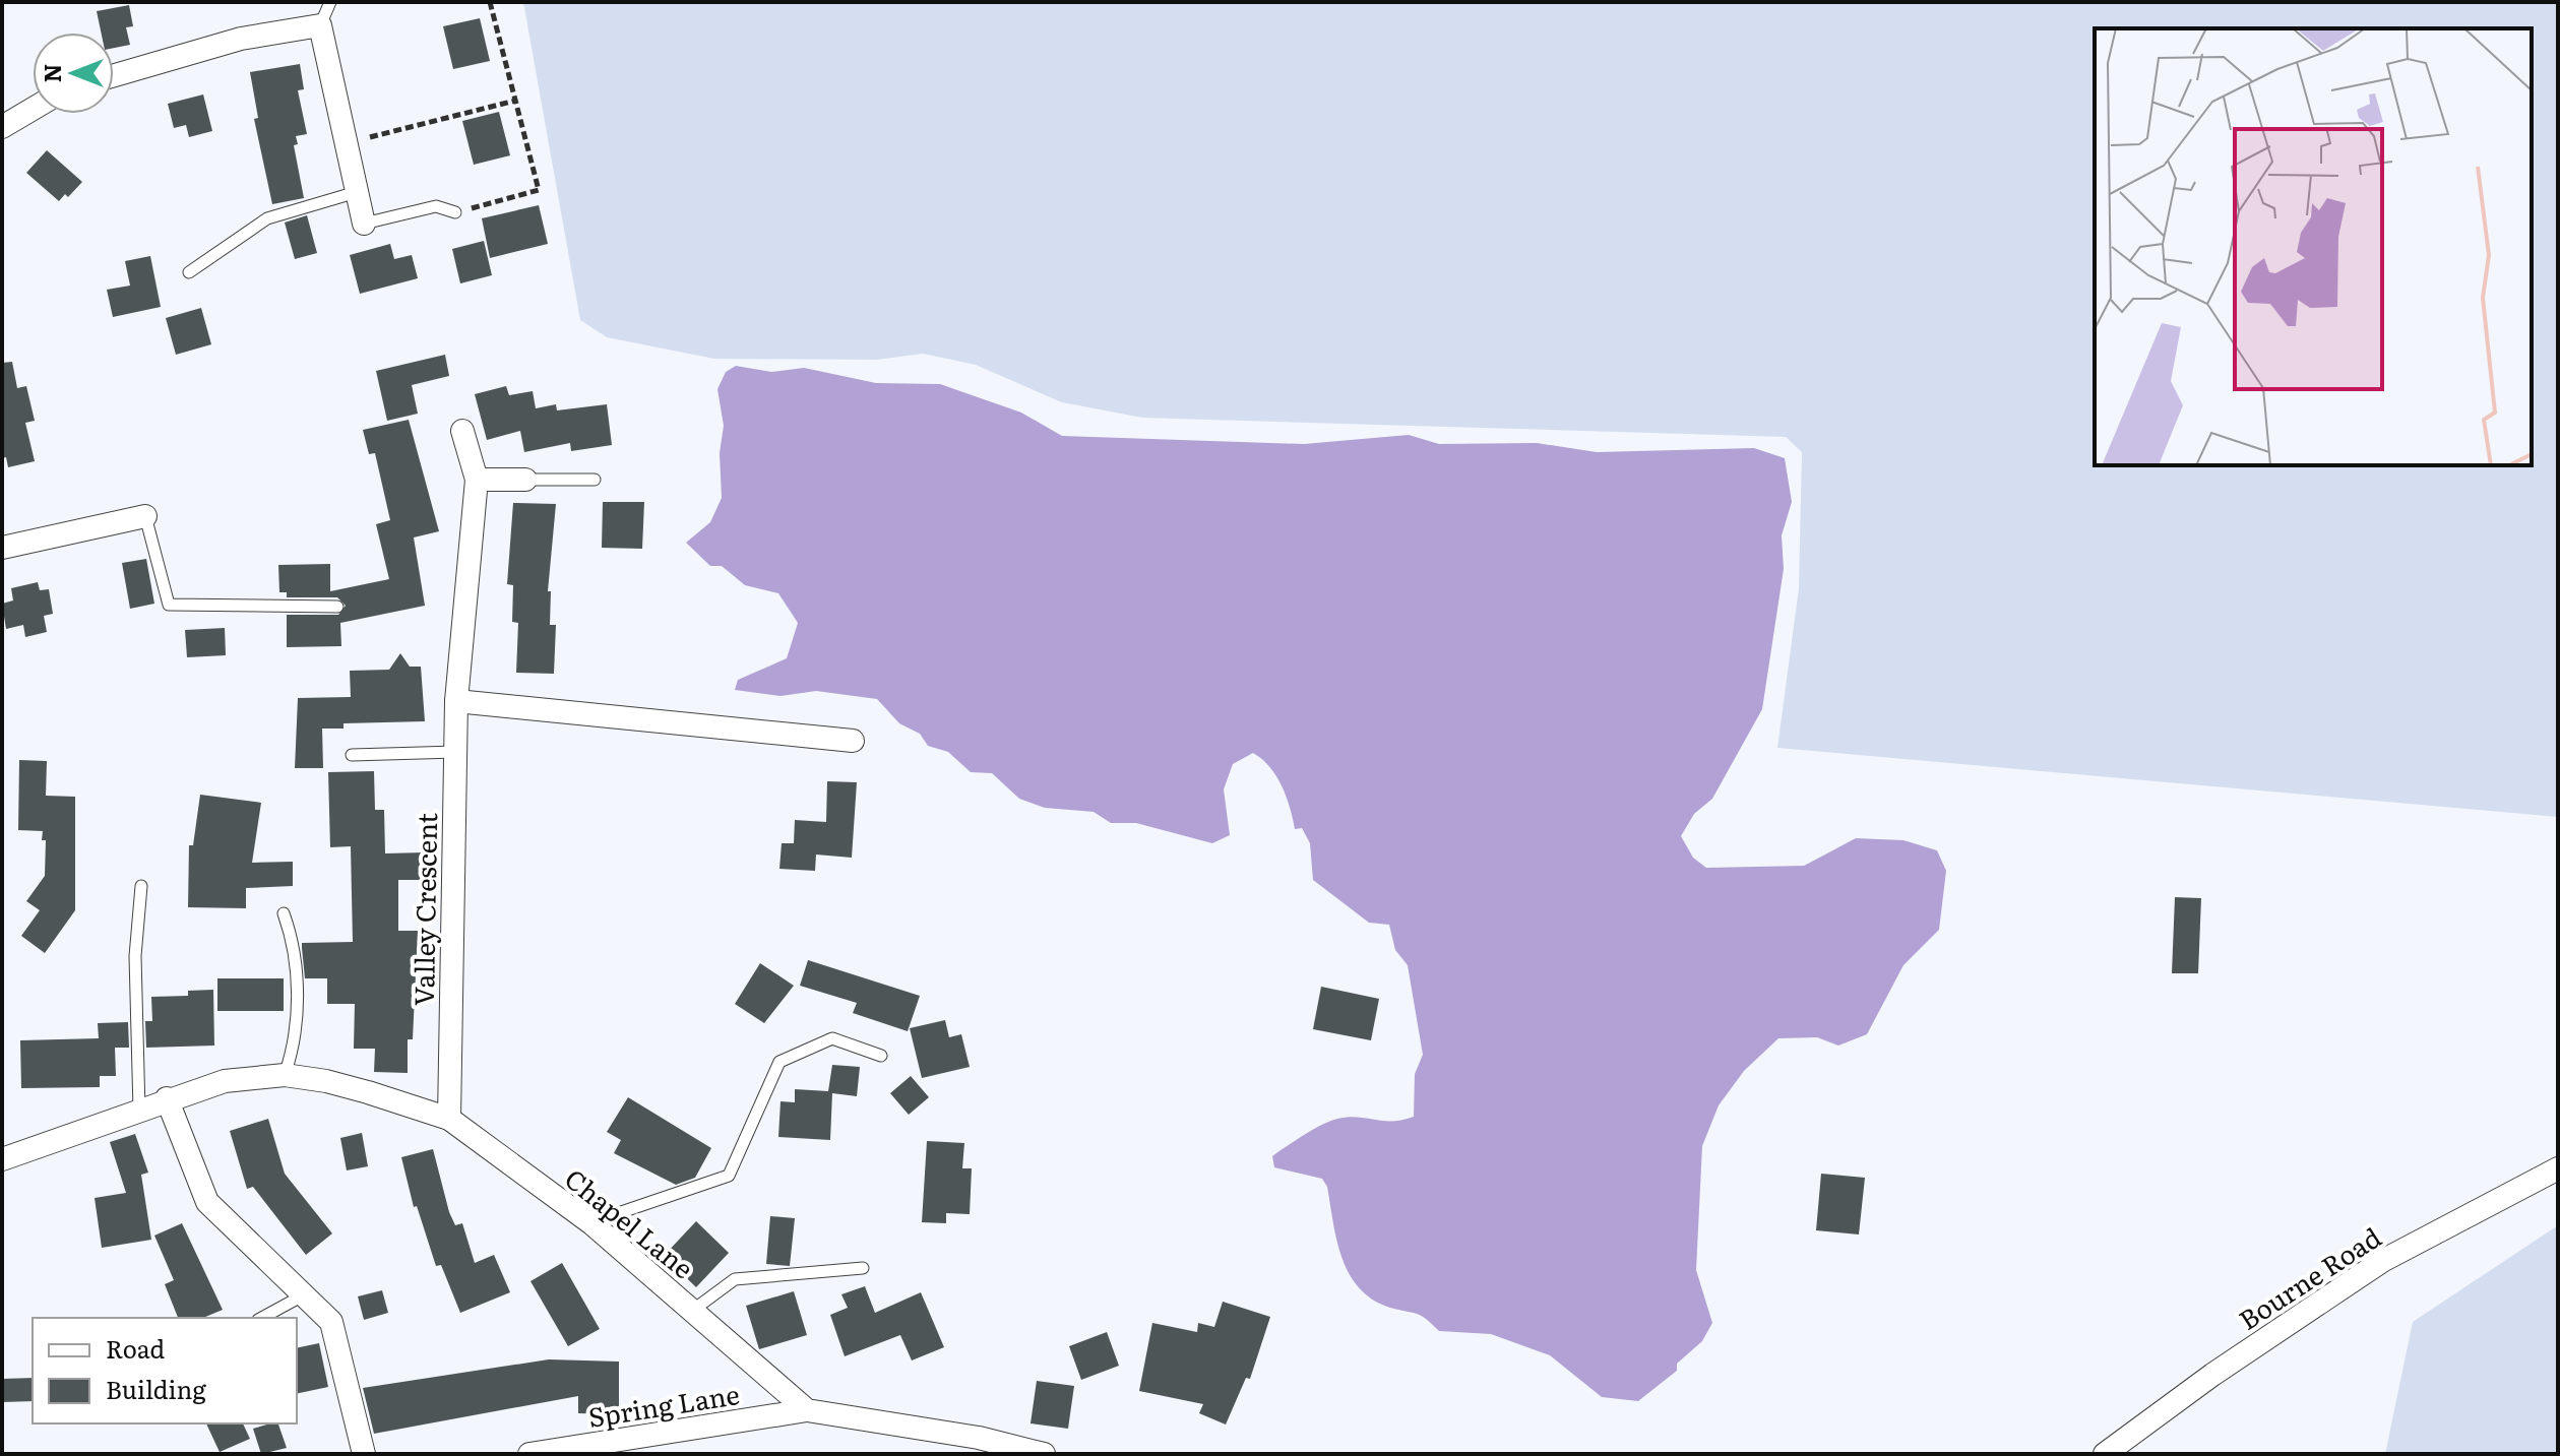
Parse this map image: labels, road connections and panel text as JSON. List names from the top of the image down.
{
  "streets": {
    "street": [
      "Valley Crescent",
      "Chapel Lane",
      "Bourne Road",
      "Spring Lane"
    ]
  },
  "crossings": [
    ["Valley Crescent", "Chapel Lane"],
    ["Chapel Lane", "Spring Lane"]
  ],
  "legend": ["Road", "Building"],
  "north": "left"
}
